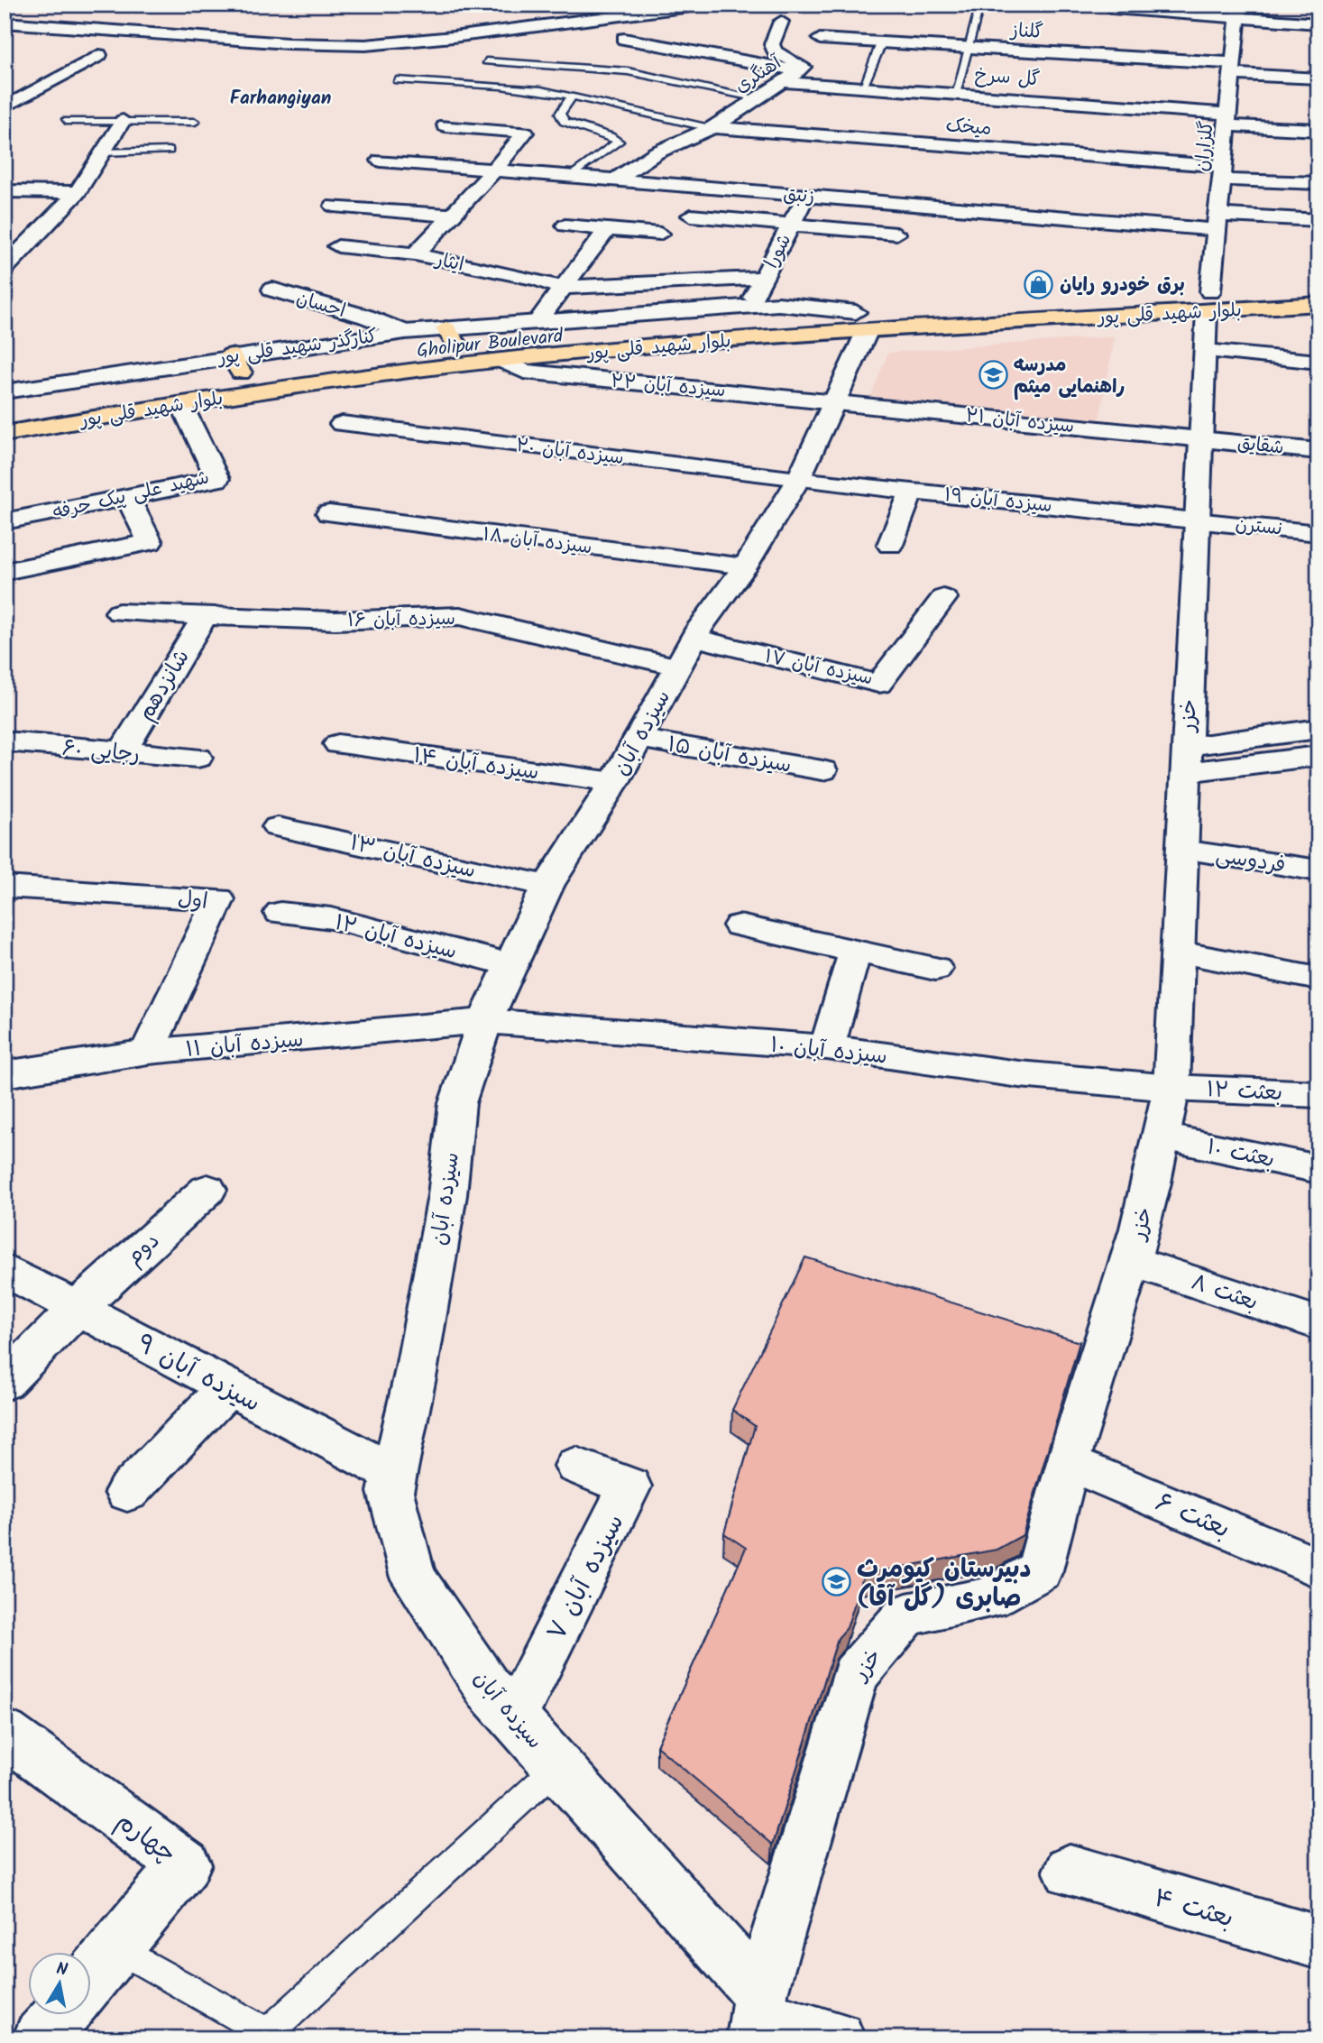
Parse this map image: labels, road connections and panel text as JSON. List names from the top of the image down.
{
  "streets": {
    "highway": ["بلوار شهید قلی پور", "Gholipur Boulevard"],
    "street": [
      "گلناز",
      "آهنگری",
      "گل سرخ",
      "میخک",
      "گلزاران",
      "زنبق",
      "شورا",
      "ایثار",
      "احسان",
      "کنارگذر شهید قلی پور",
      "سیزده آبان ۲۲",
      "سیزده آبان ۲۱",
      "شقایق",
      "سیزده آبان ۲۰",
      "شهید علی پیک حرفه",
      "سیزده آبان ۱۹",
      "نسترن",
      "سیزده آبان ۱۸",
      "سیزده آبان ۱۶",
      "سیزده آبان ۱۷",
      "شانزدهم",
      "خزر",
      "سیزده آبان",
      "رجایی ۶۰",
      "سیزده آبان ۱۵",
      "سیزده آبان ۱۴",
      "سیزده آبان ۱۳",
      "فردوسی",
      "اول",
      "سیزده آبان ۱۲",
      "سیزده آبان ۱۱",
      "سیزده آبان ‍۱۰",
      "بعثت ۱۲",
      "بعثت ۱۰",
      "دوم",
      "بعثت ۸",
      "سیزده آبان ۹",
      "بعثت ۶",
      "سیزده آبان ۷",
      "چهارم",
      "بعثت ۴"
    ]
  },
  "crossings": [
    ["گلناز", "گلزاران"],
    ["آهنگری", "گل سرخ"],
    ["آهنگری", "میخک"],
    ["آهنگری", "زنبق"],
    ["گل سرخ", "گلزاران"],
    ["میخک", "گلزاران"],
    ["گلزاران", "زنبق"],
    ["گلزاران", "بلوار شهید قلی پور"],
    ["گلزاران", "خزر"],
    ["زنبق", "شورا"],
    ["زنبق", "ایثار"],
    ["شورا", "کنارگذر شهید قلی پور"],
    ["احسان", "کنارگذر شهید قلی پور"],
    ["بلوار شهید قلی پور", "Gholipur Boulevard"],
    ["بلوار شهید قلی پور", "کنارگذر شهید قلی پور"],
    ["بلوار شهید قلی پور", "سیزده آبان ۲۲"],
    ["بلوار شهید قلی پور", "شهید علی پیک حرفه"],
    ["بلوار شهید قلی پور", "خزر"],
    ["بلوار شهید قلی پور", "سیزده آبان"],
    ["Gholipur Boulevard", "کنارگذر شهید قلی پور"],
    ["Gholipur Boulevard", "سیزده آبان"],
    ["کنارگذر شهید قلی پور", "سیزده آبان"],
    ["سیزده آبان ۲۲", "سیزده آبان ۲۱"],
    ["سیزده آبان ۲۲", "سیزده آبان"],
    ["سیزده آبان ۲۱", "شقایق"],
    ["سیزده آبان ۲۱", "خزر"],
    ["سیزده آبان ۲۱", "سیزده آبان"],
    ["شقایق", "خزر"],
    ["سیزده آبان ۲۰", "سیزده آبان ۱۹"],
    ["سیزده آبان ۲۰", "سیزده آبان"],
    ["سیزده آبان ۱۹", "نسترن"],
    ["سیزده آبان ۱۹", "خزر"],
    ["سیزده آبان ۱۹", "سیزده آبان"],
    ["نسترن", "خزر"],
    ["سیزده آبان ۱۸", "سیزده آبان"],
    ["سیزده آبان ۱۶", "سیزده آبان ۱۷"],
    ["سیزده آبان ۱۶", "شانزدهم"],
    ["سیزده آبان ۱۶", "سیزده آبان"],
    ["سیزده آبان ۱۷", "سیزده آبان"],
    ["شانزدهم", "رجایی ۶۰"],
    ["خزر", "سیزده آبان"],
    ["خزر", "فردوسی"],
    ["خزر", "سیزده آبان ‍۱۰"],
    ["خزر", "بعثت ۱۲"],
    ["خزر", "بعثت ۱۰"],
    ["خزر", "بعثت ۸"],
    ["خزر", "بعثت ۶"],
    ["سیزده آبان", "سیزده آبان ۱۵"],
    ["سیزده آبان", "سیزده آبان ۱۴"],
    ["سیزده آبان", "سیزده آبان ۱۳"],
    ["سیزده آبان", "سیزده آبان ۱۲"],
    ["سیزده آبان", "سیزده آبان ۱۱"],
    ["سیزده آبان", "سیزده آبان ‍۱۰"],
    ["سیزده آبان", "سیزده آبان ۹"],
    ["سیزده آبان", "سیزده آبان ۷"],
    ["اول", "سیزده آبان ۱۱"],
    ["سیزده آبان ۱۱", "سیزده آبان ‍۱۰"],
    ["سیزده آبان ‍۱۰", "بعثت ۱۲"],
    ["دوم", "سیزده آبان ۹"]
  ],
  "districts": ["Farhangiyan"],
  "places": {
    "shop": ["برق خودرو رایان"],
    "school or university": ["مدرسه راهنمایی میثم", "دبیرستان کیومرث صابری (گل آقا)"]
  },
  "north": "top"
}
